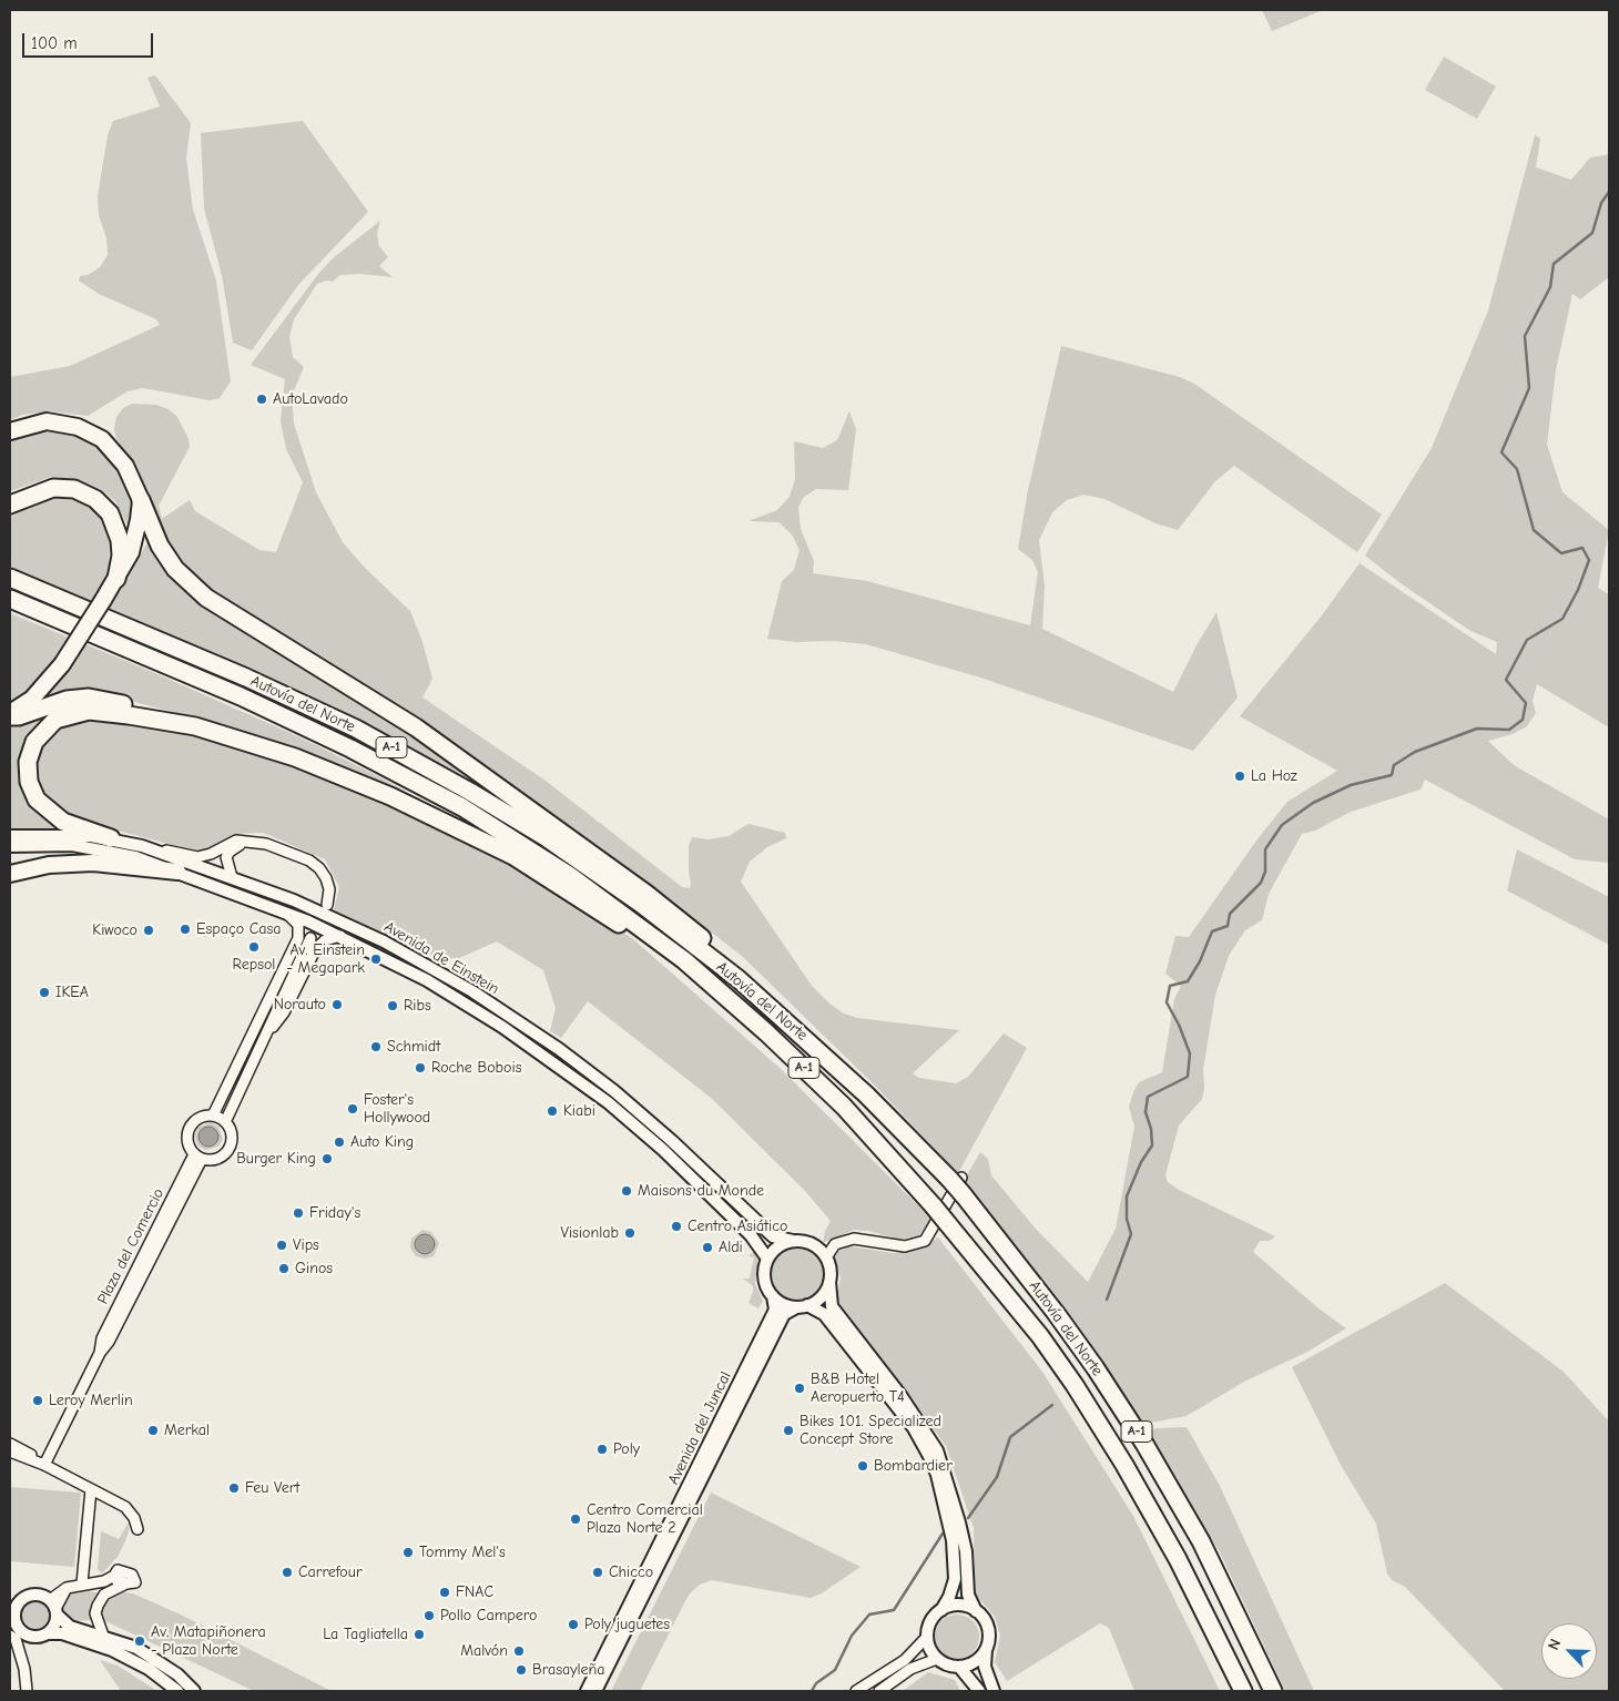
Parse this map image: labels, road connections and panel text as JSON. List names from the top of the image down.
{
  "streets": {
    "highway": ["Autovía del Norte", "A-1"],
    "street": ["Avenida de Einstein", "Plaza del Comercio", "Avenida del Juncal"]
  },
  "crossings": [
    ["Avenida de Einstein", "Avenida del Juncal"]
  ],
  "places": [
    "AutoLavado",
    "La Hoz",
    "Espaço Casa",
    "Kiwoco",
    "Repsol",
    "Av. Einstein - Megapark",
    "IKEA",
    "Norauto",
    "Ribs",
    "Schmidt",
    "Roche Bobois",
    "Foster's Hollywood",
    "Kiabi",
    "Auto King",
    "Burger King",
    "Maisons du Monde",
    "Friday's",
    "Centro Asiático",
    "Visionlab",
    "Vips",
    "Aldi",
    "Ginos",
    "B&B Hotel Aeropuerto T4",
    "Leroy Merlin",
    "Merkal",
    "Bikes 101. Specialized Concept Store",
    "Poly",
    "Bombardier",
    "Feu Vert",
    "Centro Comercial Plaza Norte 2",
    "Tommy Mel's",
    "Carrefour",
    "Chicco",
    "FNAC",
    "Pollo Campero",
    "Poly juguetes",
    "La Tagliatella",
    "Av. Matapiñonera - Plaza Norte",
    "Malvón",
    "Brasayleña"
  ],
  "scale_bar": "100 m",
  "north": "top left"
}
